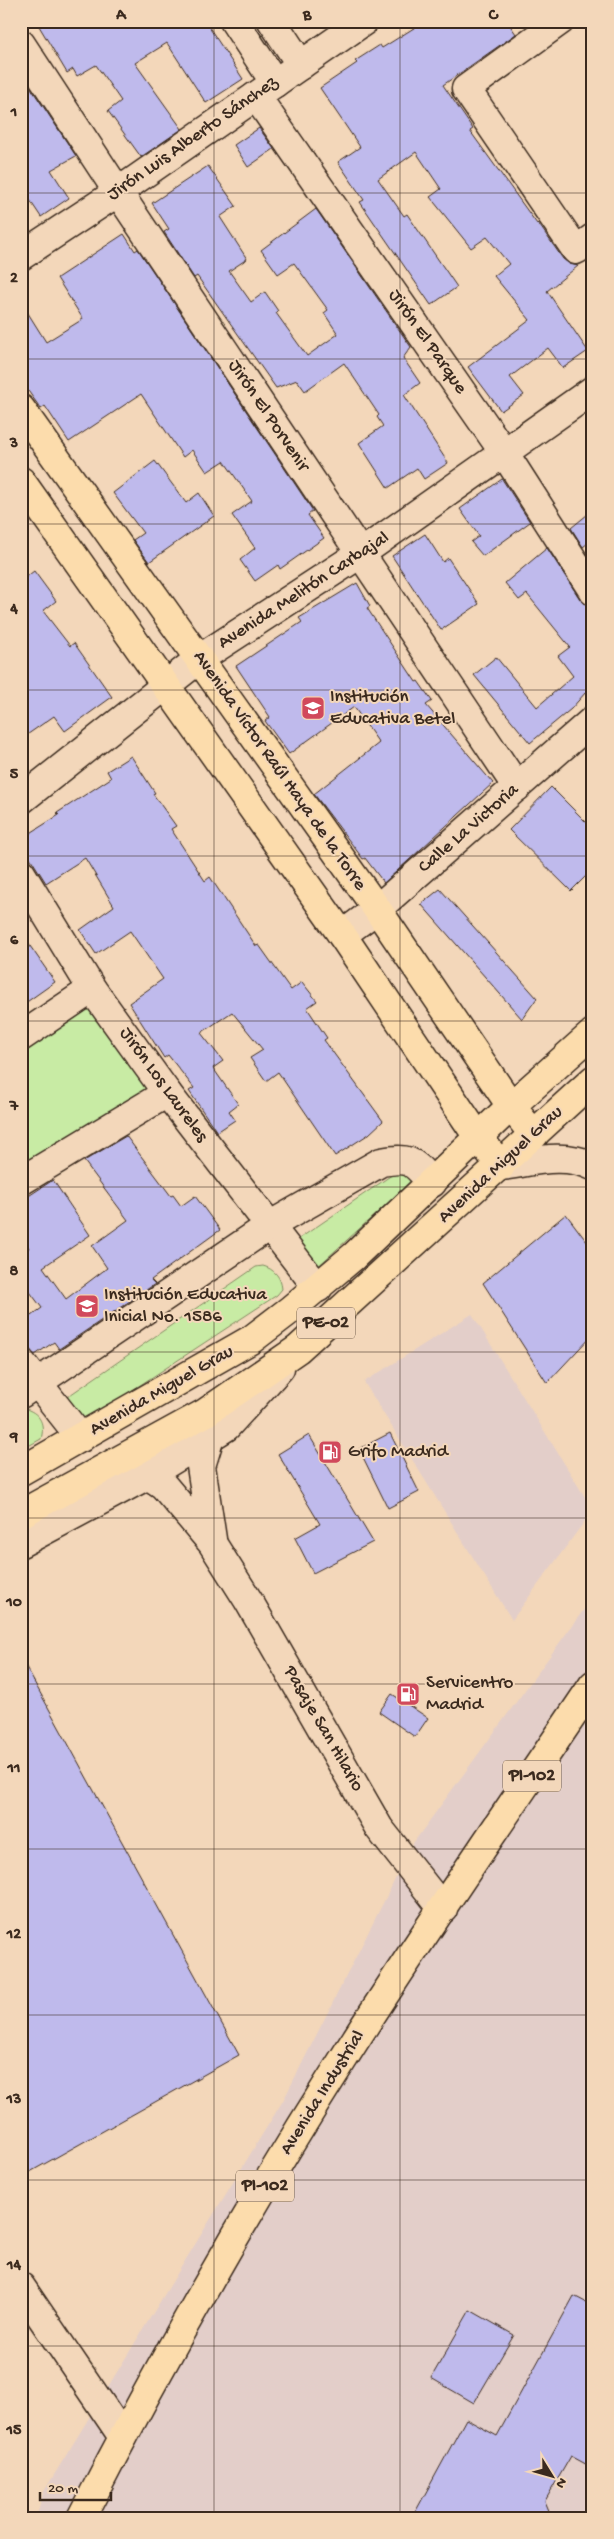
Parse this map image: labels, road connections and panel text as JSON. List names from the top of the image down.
{
  "streets": {
    "main road": [
      "Avenida Víctor Raúl Haya de la Torre",
      "Avenida Miguel Grau",
      "PE-02",
      "PI-102",
      "Avenida Industrial"
    ],
    "street": [
      "Jirón Luis Alberto Sánchez",
      "Jirón El Parque",
      "Jirón El Porvenir",
      "Avenida Melitón Carbajal",
      "Calle La Victoria",
      "Jirón Los Laureles",
      "Pasaje San Hilario"
    ]
  },
  "crossings": [
    ["Jirón Luis Alberto Sánchez", "Jirón El Parque"],
    ["Jirón Luis Alberto Sánchez", "Jirón El Porvenir"],
    ["Jirón El Parque", "Avenida Melitón Carbajal"],
    ["Jirón El Porvenir", "Avenida Melitón Carbajal"],
    ["Jirón El Porvenir", "Calle La Victoria"],
    ["Avenida Melitón Carbajal", "Avenida Víctor Raúl Haya de la Torre"],
    ["Avenida Víctor Raúl Haya de la Torre", "Calle La Victoria"],
    ["Avenida Víctor Raúl Haya de la Torre", "Avenida Miguel Grau"],
    ["Jirón Los Laureles", "Avenida Miguel Grau"],
    ["Avenida Miguel Grau", "Pasaje San Hilario"],
    ["Pasaje San Hilario", "Avenida Industrial"]
  ],
  "places": {
    "school or university": ["Institución Educativa Betel", "Institución Educativa Inicial No. 1586"],
    "fuel station": ["Grifo Madrid", "Servicentro Madrid"]
  },
  "scale_bar": "20 m",
  "north": "bottom right",
  "grid": {
    "columns": ["A", "B", "C"],
    "rows": [
      "1",
      "2",
      "3",
      "4",
      "5",
      "6",
      "7",
      "8",
      "9",
      "10",
      "11",
      "12",
      "13",
      "14",
      "15"
    ]
  }
}
